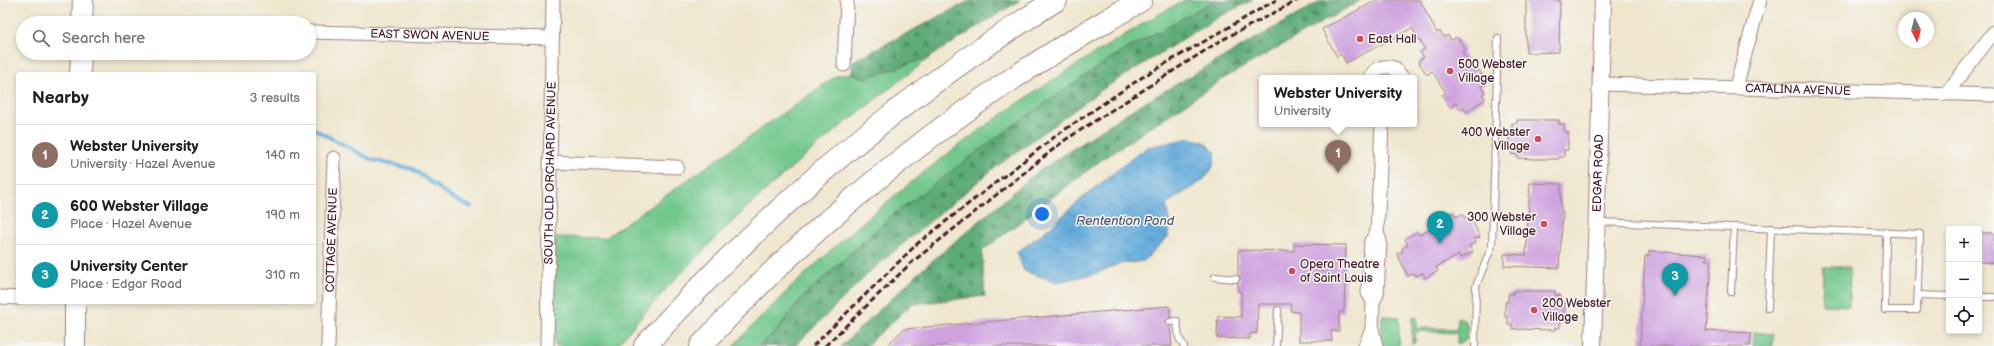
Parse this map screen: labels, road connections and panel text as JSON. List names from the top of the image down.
{
  "streets": {
    "street": [
      "EAST SWON AVENUE",
      "CATALINA AVENUE",
      "SOUTH OLD ORCHARD AVENUE",
      "EDGAR ROAD",
      "COTTAGE AVENUE"
    ]
  },
  "crossings": [
    ["EAST SWON AVENUE", "SOUTH OLD ORCHARD AVENUE"],
    ["CATALINA AVENUE", "EDGAR ROAD"]
  ],
  "water": ["Rentention Pond"],
  "places": [
    "East Hall",
    "500 Webster Village",
    "400 Webster Village",
    "300 Webster Village",
    "Opera Theatre of Saint Louis",
    "200 Webster Village"
  ],
  "north": "bottom",
  "page": {
    "search": "Search here",
    "heading": ["Nearby", "3 results"],
    "popup": ["Webster University", "University"],
    "list": [
      {
        "mark": "1",
        "name": "Webster University",
        "note": "University · Hazel Avenue",
        "value": "140 m"
      },
      {
        "mark": "2",
        "name": "600 Webster Village",
        "note": "Place · Hazel Avenue",
        "value": "190 m"
      },
      {
        "mark": "3",
        "name": "University Center",
        "note": "Place · Edgar Road",
        "value": "310 m"
      }
    ],
    "pins": ["1", "2", "3"],
    "map_buttons": ["+", "−"]
  }
}
